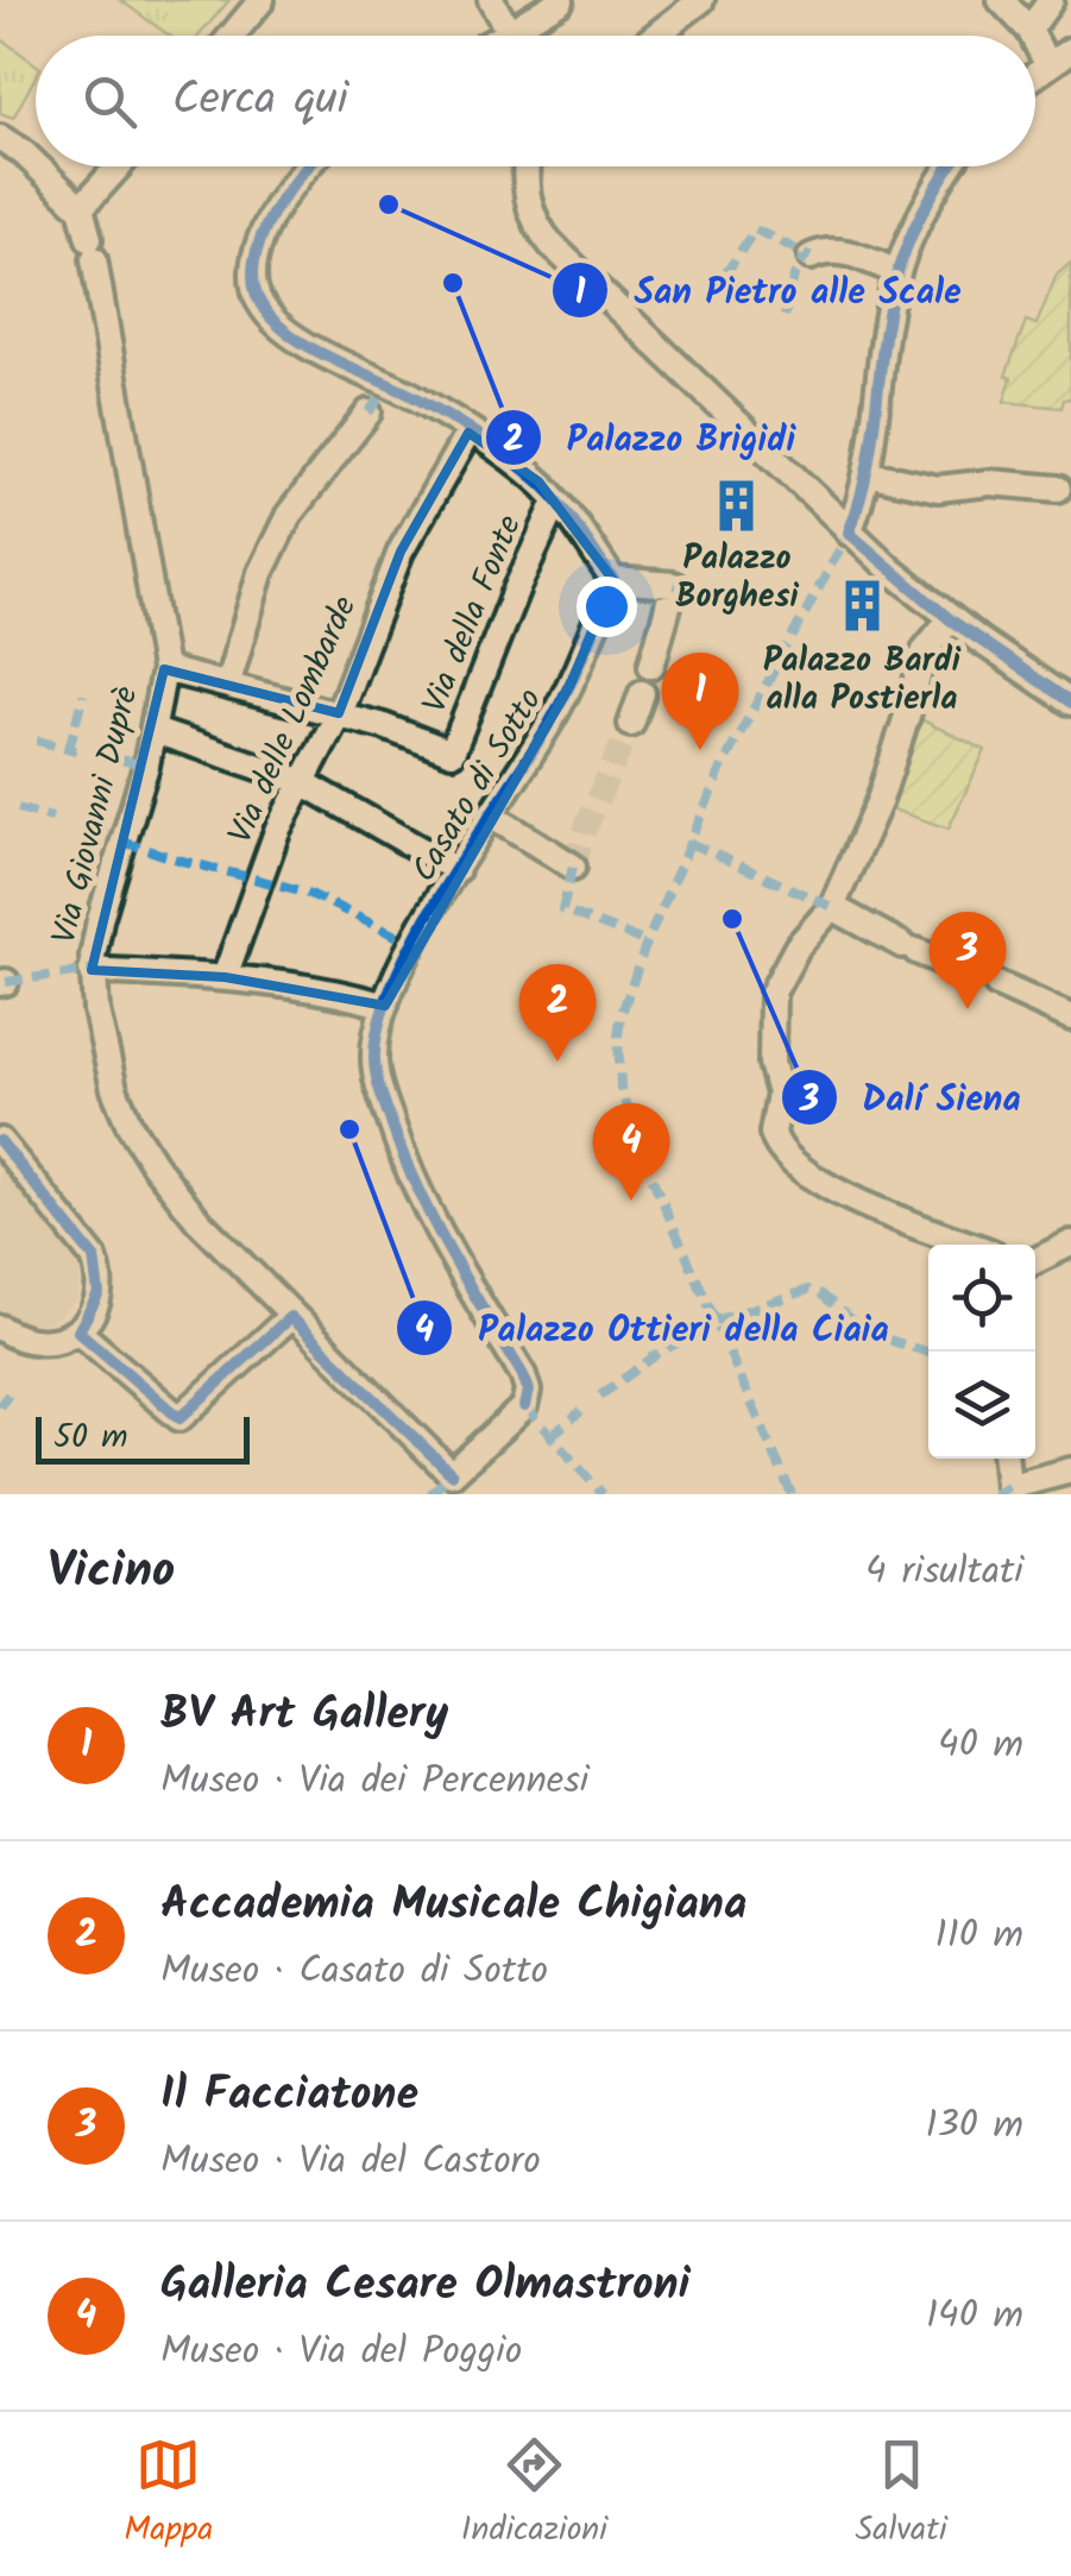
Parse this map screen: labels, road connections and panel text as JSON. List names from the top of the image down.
{
  "streets": {
    "street": [
      "Via della Fonte",
      "Via delle Lombarde",
      "Casato di Sotto",
      "Via Giovanni Duprè"
    ]
  },
  "crossings": [
    ["Via della Fonte", "Via delle Lombarde"],
    ["Casato di Sotto", "Via Giovanni Duprè"]
  ],
  "places": {
    "other": [
      "San Pietro alle Scale",
      "Palazzo Brigidi",
      "Dalí Siena",
      "Palazzo Ottieri della Ciaia"
    ],
    "building": ["Palazzo Borghesi", "Palazzo Bardi alla Postierla"]
  },
  "scale_bar": "50 m",
  "page": {
    "search": "Cerca qui",
    "pins": [
      "1",
      "3",
      "2",
      "4"
    ],
    "scale": "50 m",
    "heading": ["Vicino", "4 risultati"],
    "list": [
      {
        "mark": "1",
        "name": "BV Art Gallery",
        "note": "Museo · Via dei Percennesi",
        "value": "40 m"
      },
      {
        "mark": "2",
        "name": "Accademia Musicale Chigiana",
        "note": "Museo · Casato di Sotto",
        "value": "110 m"
      },
      {
        "mark": "3",
        "name": "Il Facciatone",
        "note": "Museo · Via del Castoro",
        "value": "130 m"
      },
      {
        "mark": "4",
        "name": "Galleria Cesare Olmastroni",
        "note": "Museo · Via del Poggio",
        "value": "140 m"
      }
    ],
    "nav": ["Mappa", "Indicazioni", "Salvati"]
  }
}
